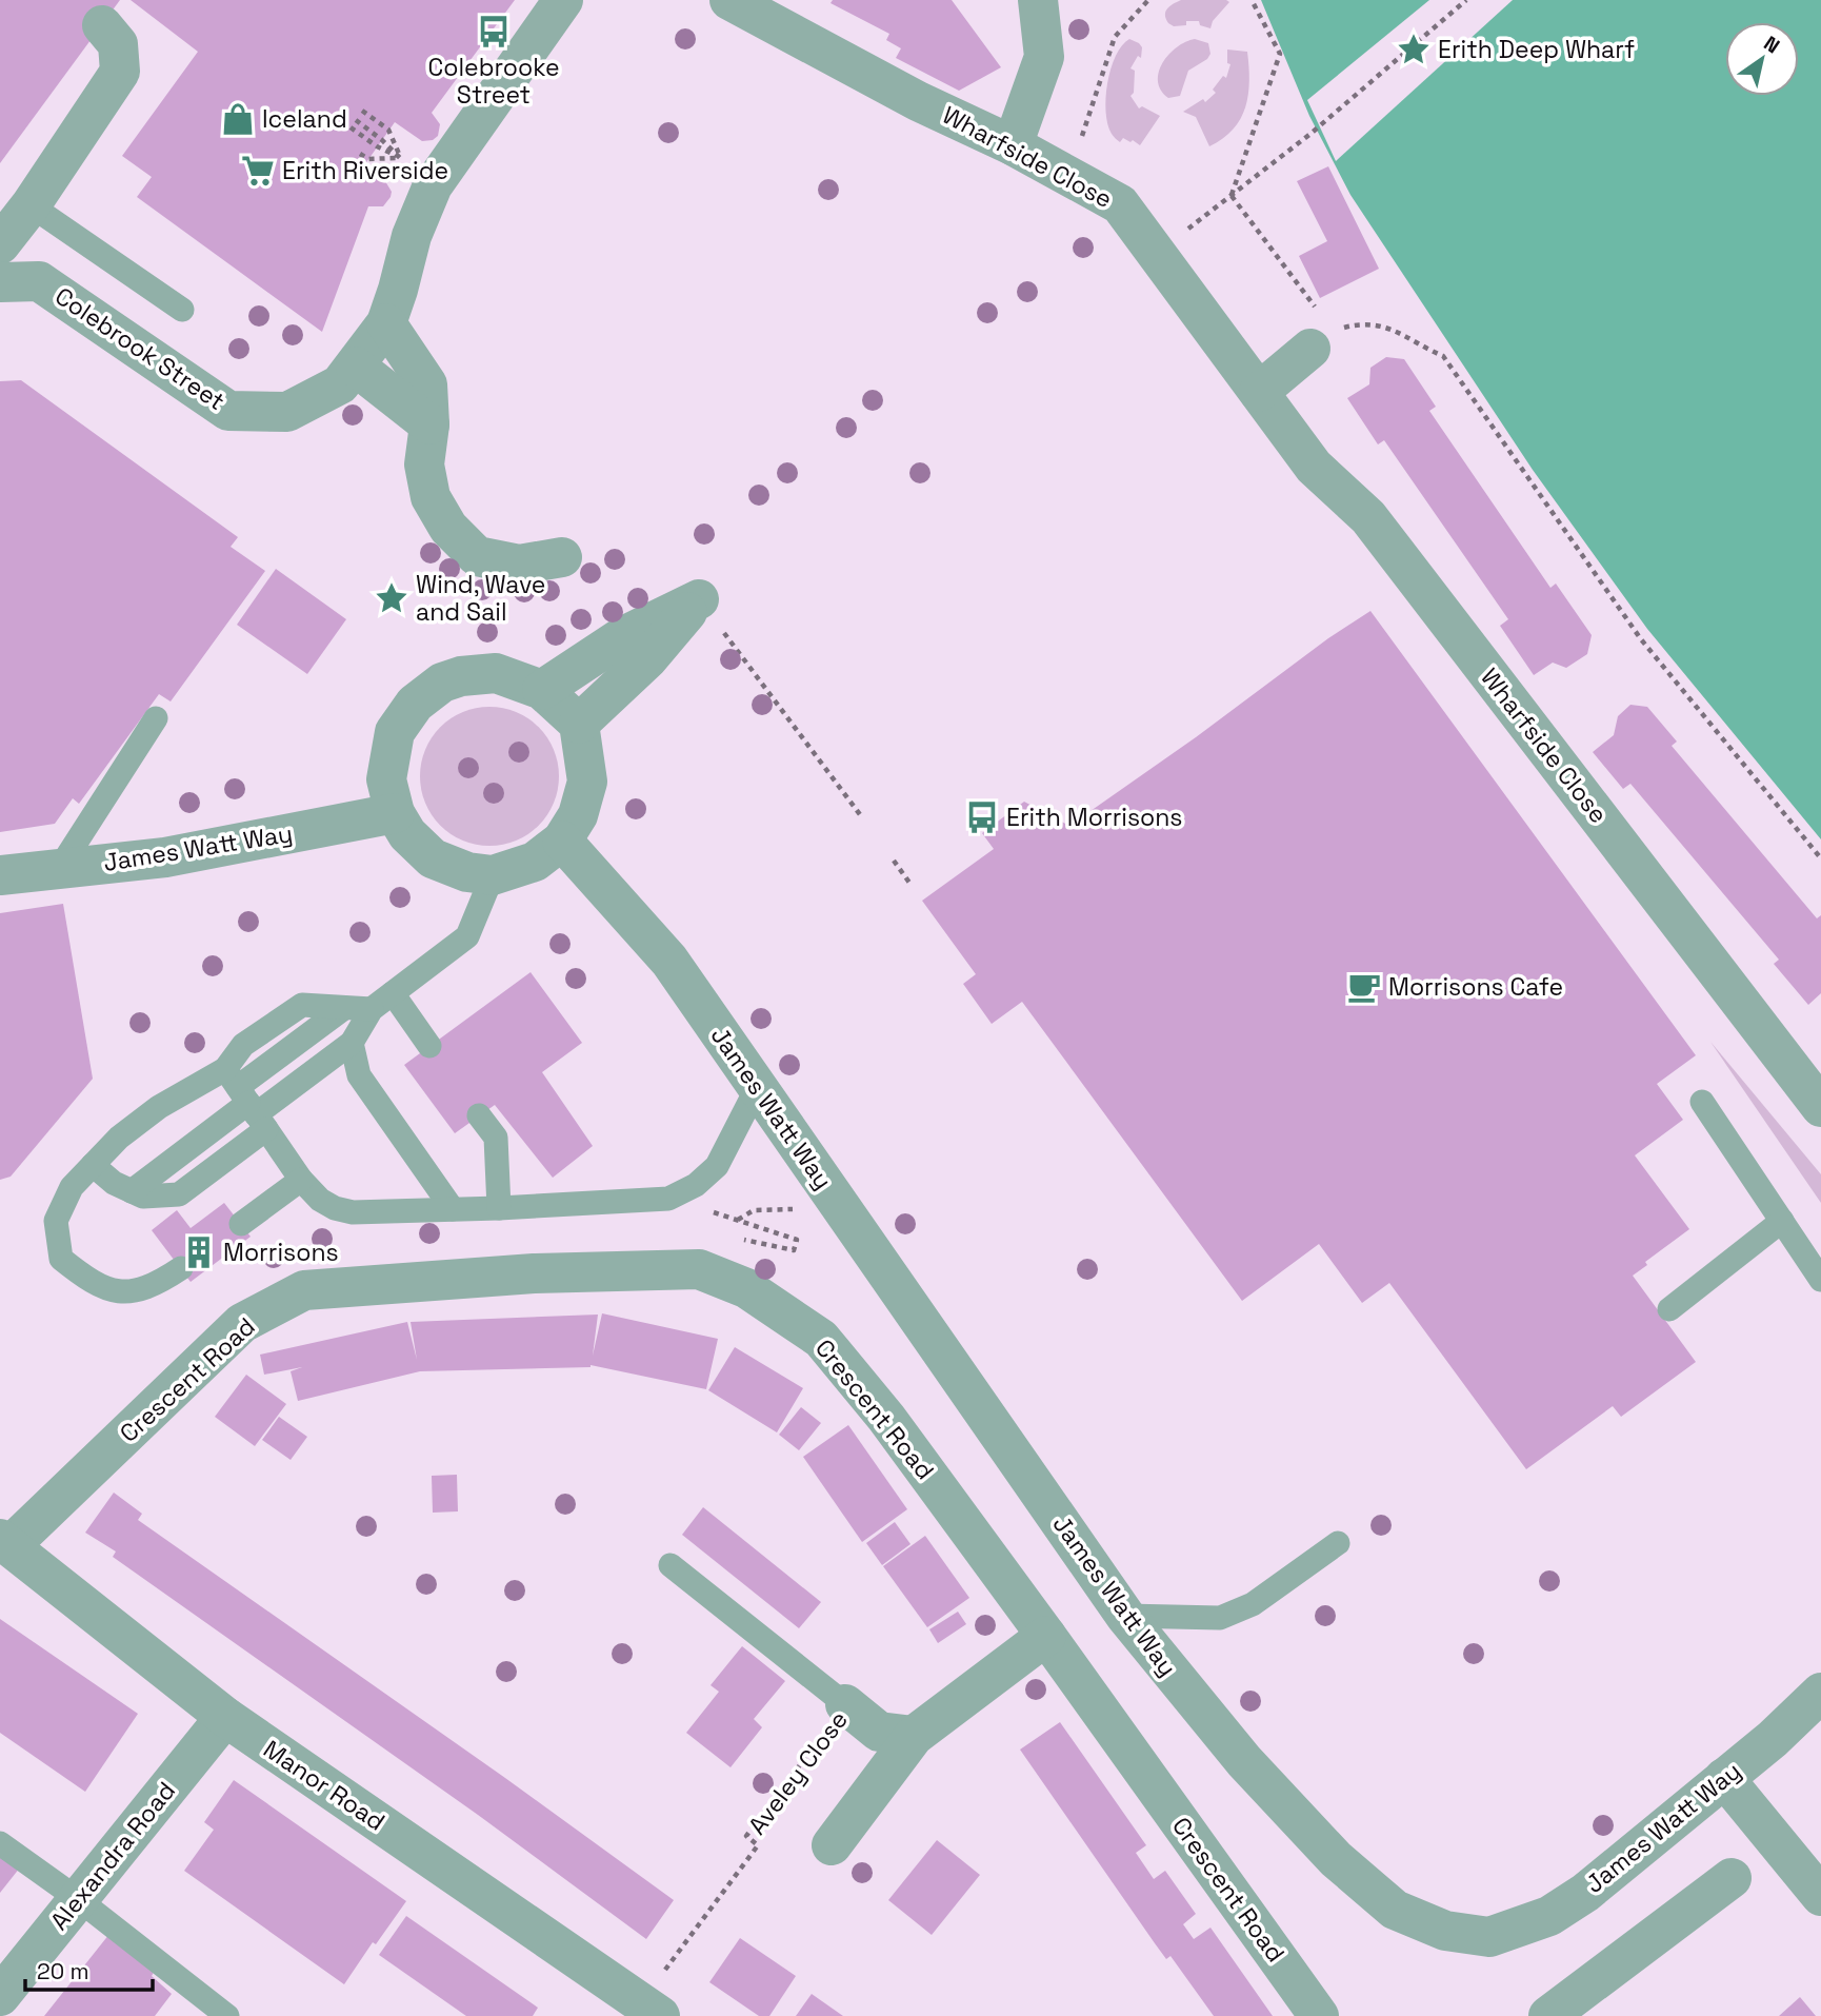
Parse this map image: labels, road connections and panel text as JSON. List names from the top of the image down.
{
  "streets": {
    "street": [
      "Wharfside Close",
      "Colebrook Street",
      "James Watt Way",
      "Crescent Road",
      "Aveley Close",
      "Manor Road",
      "Alexandra Road"
    ]
  },
  "crossings": [
    ["Crescent Road", "Manor Road"],
    ["Aveley Close", "Manor Road"],
    ["Manor Road", "Alexandra Road"]
  ],
  "places": {
    "bus stop": ["Colebrooke Street", "Erith Morrisons"],
    "place": ["Erith Deep Wharf", "Wind, Wave and Sail"],
    "shop": ["Iceland"],
    "supermarket": ["Erith Riverside"],
    "cafe": ["Morrisons Cafe"],
    "building": ["Morrisons"]
  },
  "scale_bar": "20 m",
  "north": "top right"
}
